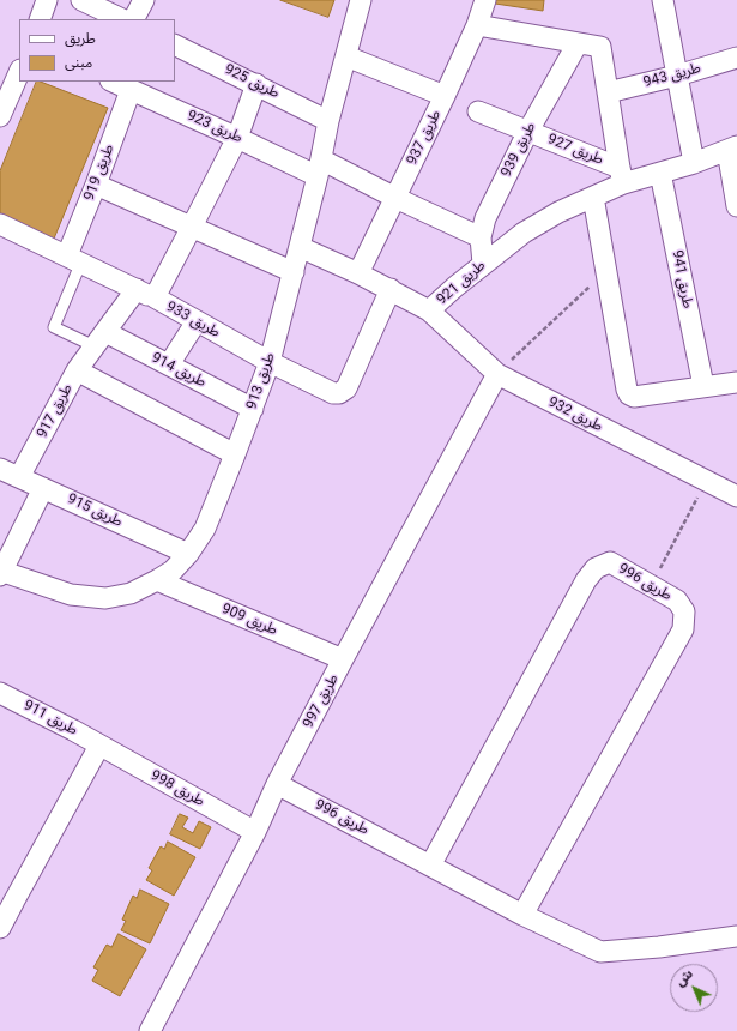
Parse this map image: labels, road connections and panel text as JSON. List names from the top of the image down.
{
  "streets": {
    "street": [
      "طريق 943",
      "طريق 925",
      "طريق 923",
      "طريق 937",
      "طريق 939",
      "طريق 927",
      "طريق 919",
      "طريق 941",
      "طريق 921",
      "طريق 933",
      "طريق 914",
      "طريق 913",
      "طريق 917",
      "طريق 932",
      "طريق 915",
      "طريق 996",
      "طريق 909",
      "طريق 997",
      "طريق 911",
      "طريق 998"
    ]
  },
  "crossings": [
    ["طريق 925", "طريق 933"],
    ["طريق 925", "طريق 913"],
    ["طريق 923", "طريق 937"],
    ["طريق 923", "طريق 939"],
    ["طريق 923", "طريق 919"],
    ["طريق 923", "طريق 933"],
    ["طريق 923", "طريق 913"],
    ["طريق 937", "طريق 921"],
    ["طريق 939", "طريق 927"],
    ["طريق 939", "طريق 921"],
    ["طريق 927", "طريق 921"],
    ["طريق 919", "طريق 914"],
    ["طريق 919", "طريق 917"],
    ["طريق 941", "طريق 921"],
    ["طريق 921", "طريق 933"],
    ["طريق 921", "طريق 913"],
    ["طريق 921", "طريق 932"],
    ["طريق 933", "طريق 913"],
    ["طريق 933", "طريق 917"],
    ["طريق 914", "طريق 913"],
    ["طريق 914", "طريق 917"],
    ["طريق 913", "طريق 915"],
    ["طريق 913", "طريق 909"],
    ["طريق 917", "طريق 915"],
    ["طريق 932", "طريق 997"],
    ["طريق 996", "طريق 997"],
    ["طريق 909", "طريق 997"],
    ["طريق 997", "طريق 998"],
    ["طريق 911", "طريق 998"]
  ],
  "legend": ["طريق", "مبنى"],
  "north": "top left"
}
